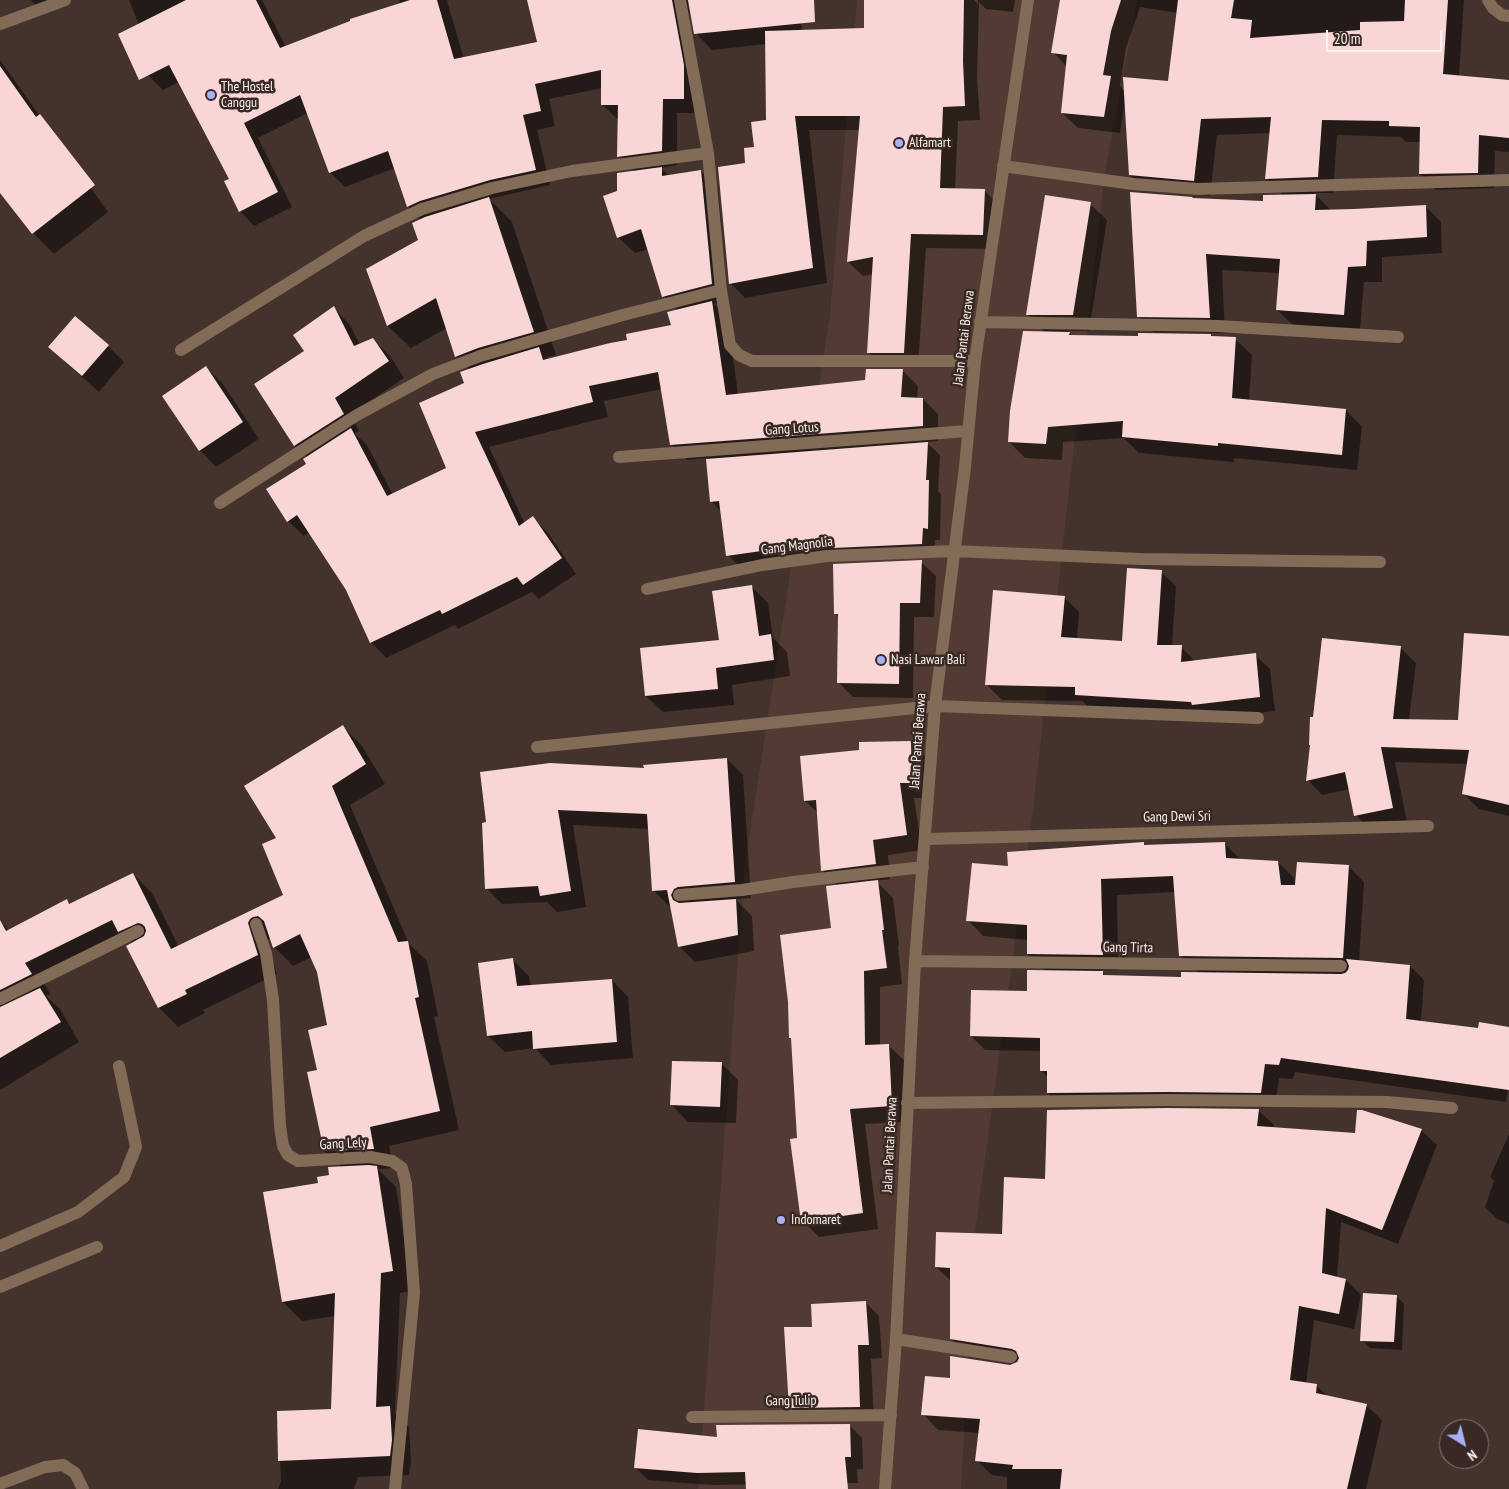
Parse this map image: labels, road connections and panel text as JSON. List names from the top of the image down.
{
  "streets": {
    "street": [
      "Jalan Pantai Berawa",
      "Gang Lotus",
      "Gang Magnolia",
      "Gang Dewi Sri",
      "Gang Tirta",
      "Gang Lely",
      "Gang Tulip"
    ]
  },
  "crossings": [
    ["Jalan Pantai Berawa", "Gang Lotus"],
    ["Jalan Pantai Berawa", "Gang Magnolia"],
    ["Jalan Pantai Berawa", "Gang Dewi Sri"],
    ["Jalan Pantai Berawa", "Gang Tirta"],
    ["Jalan Pantai Berawa", "Gang Tulip"]
  ],
  "places": [
    "The Hostel Canggu",
    "Alfamart",
    "Nasi Lawar Bali",
    "Indomaret"
  ],
  "scale_bar": "20 m",
  "north": "bottom right"
}
